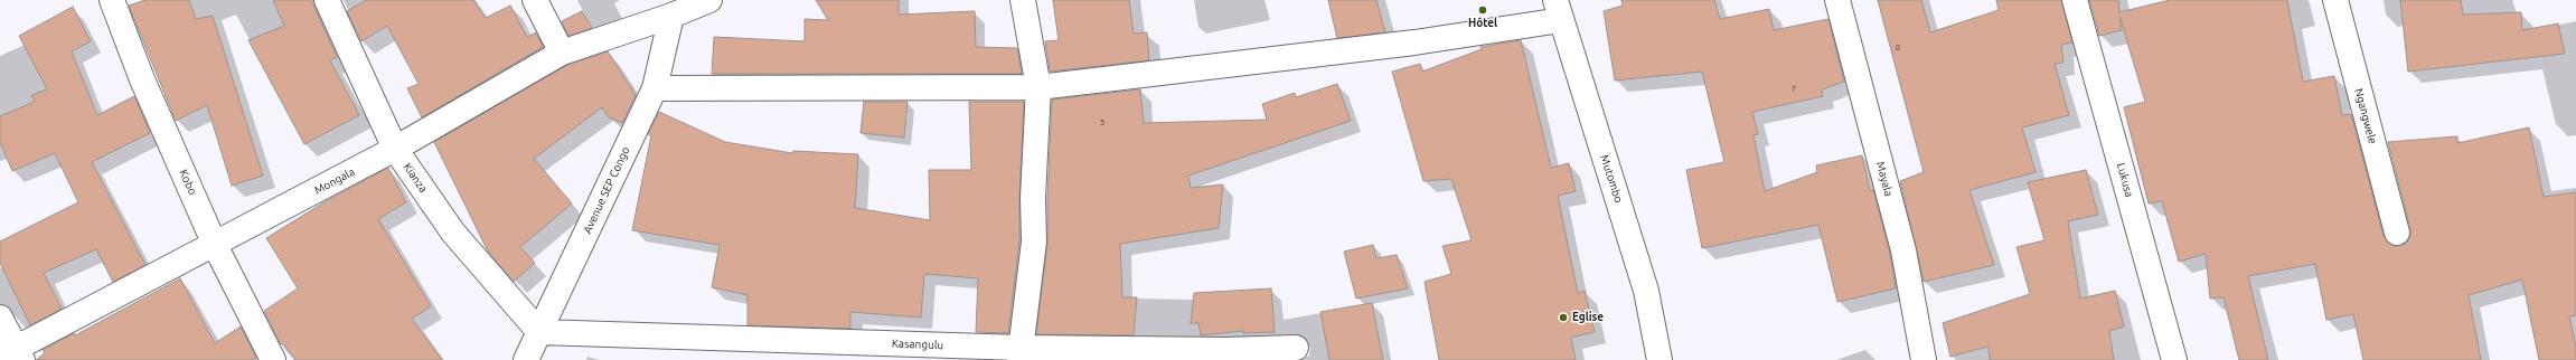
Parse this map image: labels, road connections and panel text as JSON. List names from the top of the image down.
{
  "streets": {
    "street": [
      "Ngangwele",
      "Kianza",
      "Mutombo",
      "Mayala",
      "Lukusa",
      "Mongala",
      "Kobo",
      "Avenue SEP Congo",
      "Kasangulu"
    ]
  },
  "crossings": [
    ["Kianza", "Mongala"],
    ["Kianza", "Avenue SEP Congo"],
    ["Kianza", "Kasangulu"],
    ["Mongala", "Kobo"],
    ["Mongala", "Avenue SEP Congo"],
    ["Avenue SEP Congo", "Kasangulu"]
  ],
  "places": ["Hôtel", "Eglise"],
  "house_numbers": ["8", "7", "5"]
}
